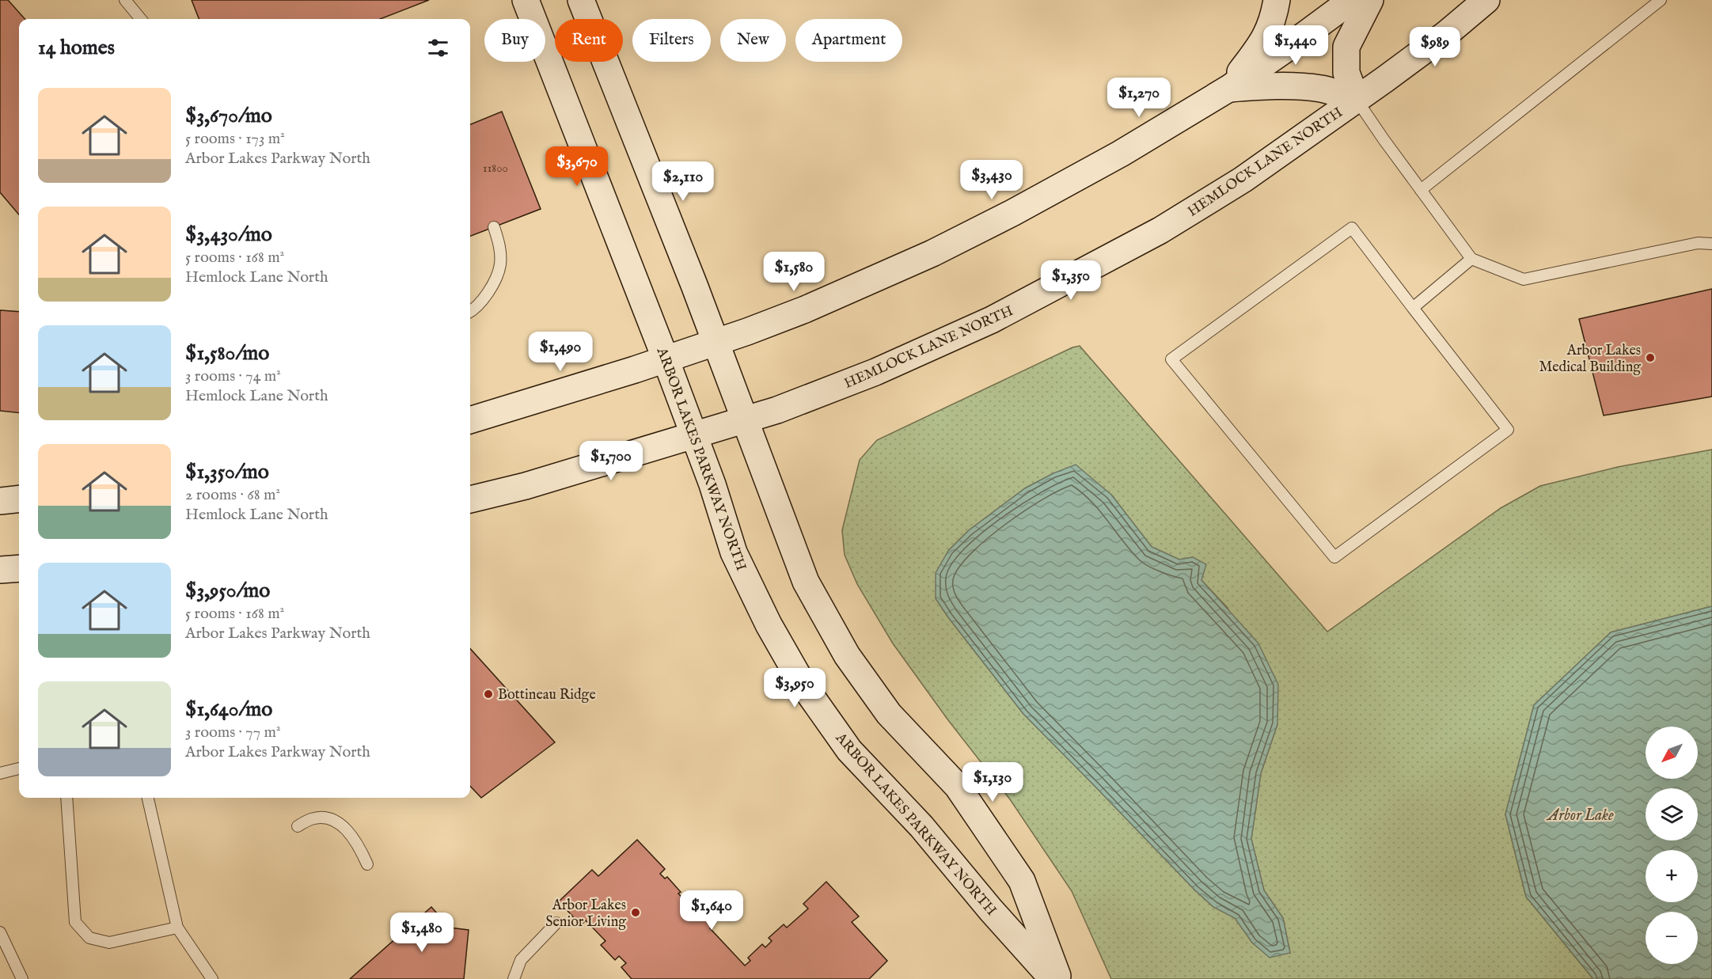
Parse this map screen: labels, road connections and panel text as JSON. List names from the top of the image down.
{
  "streets": {
    "main road": ["HEMLOCK LANE NORTH", "ARBOR LAKES PARKWAY NORTH"]
  },
  "crossings": [
    ["HEMLOCK LANE NORTH", "ARBOR LAKES PARKWAY NORTH"]
  ],
  "water": ["Arbor Lake"],
  "places": ["Arbor Lakes Medical Building", "Bottineau Ridge", "Arbor Lakes Senior Living"],
  "house_numbers": ["11800"],
  "north": "bottom left",
  "page": {
    "chip": [
      "Buy",
      "Rent",
      "Filters",
      "New",
      "Apartment"
    ],
    "heading": "14 homes",
    "price": [
      "$1,440",
      "$989",
      "$1,270",
      "$3,670",
      "$3,430",
      "$2,110",
      "$1,580",
      "$1,350",
      "$1,490",
      "$1,700",
      "$3,950",
      "$1,130",
      "$1,640",
      "$1,480"
    ],
    "list": [
      {
        "name": "$3,670/mo",
        "note": "5 rooms · 173 m² · Arbor Lakes Parkway North"
      },
      {
        "name": "$3,430/mo",
        "note": "5 rooms · 168 m² · Hemlock Lane North"
      },
      {
        "name": "$1,580/mo",
        "note": "3 rooms · 74 m² · Hemlock Lane North"
      },
      {
        "name": "$1,350/mo",
        "note": "2 rooms · 68 m² · Hemlock Lane North"
      },
      {
        "name": "$3,950/mo",
        "note": "5 rooms · 168 m² · Arbor Lakes Parkway North"
      },
      {
        "name": "$1,640/mo",
        "note": "3 rooms · 77 m² · Arbor Lakes Parkway North"
      }
    ],
    "map_buttons": ["+", "−"]
  }
}
